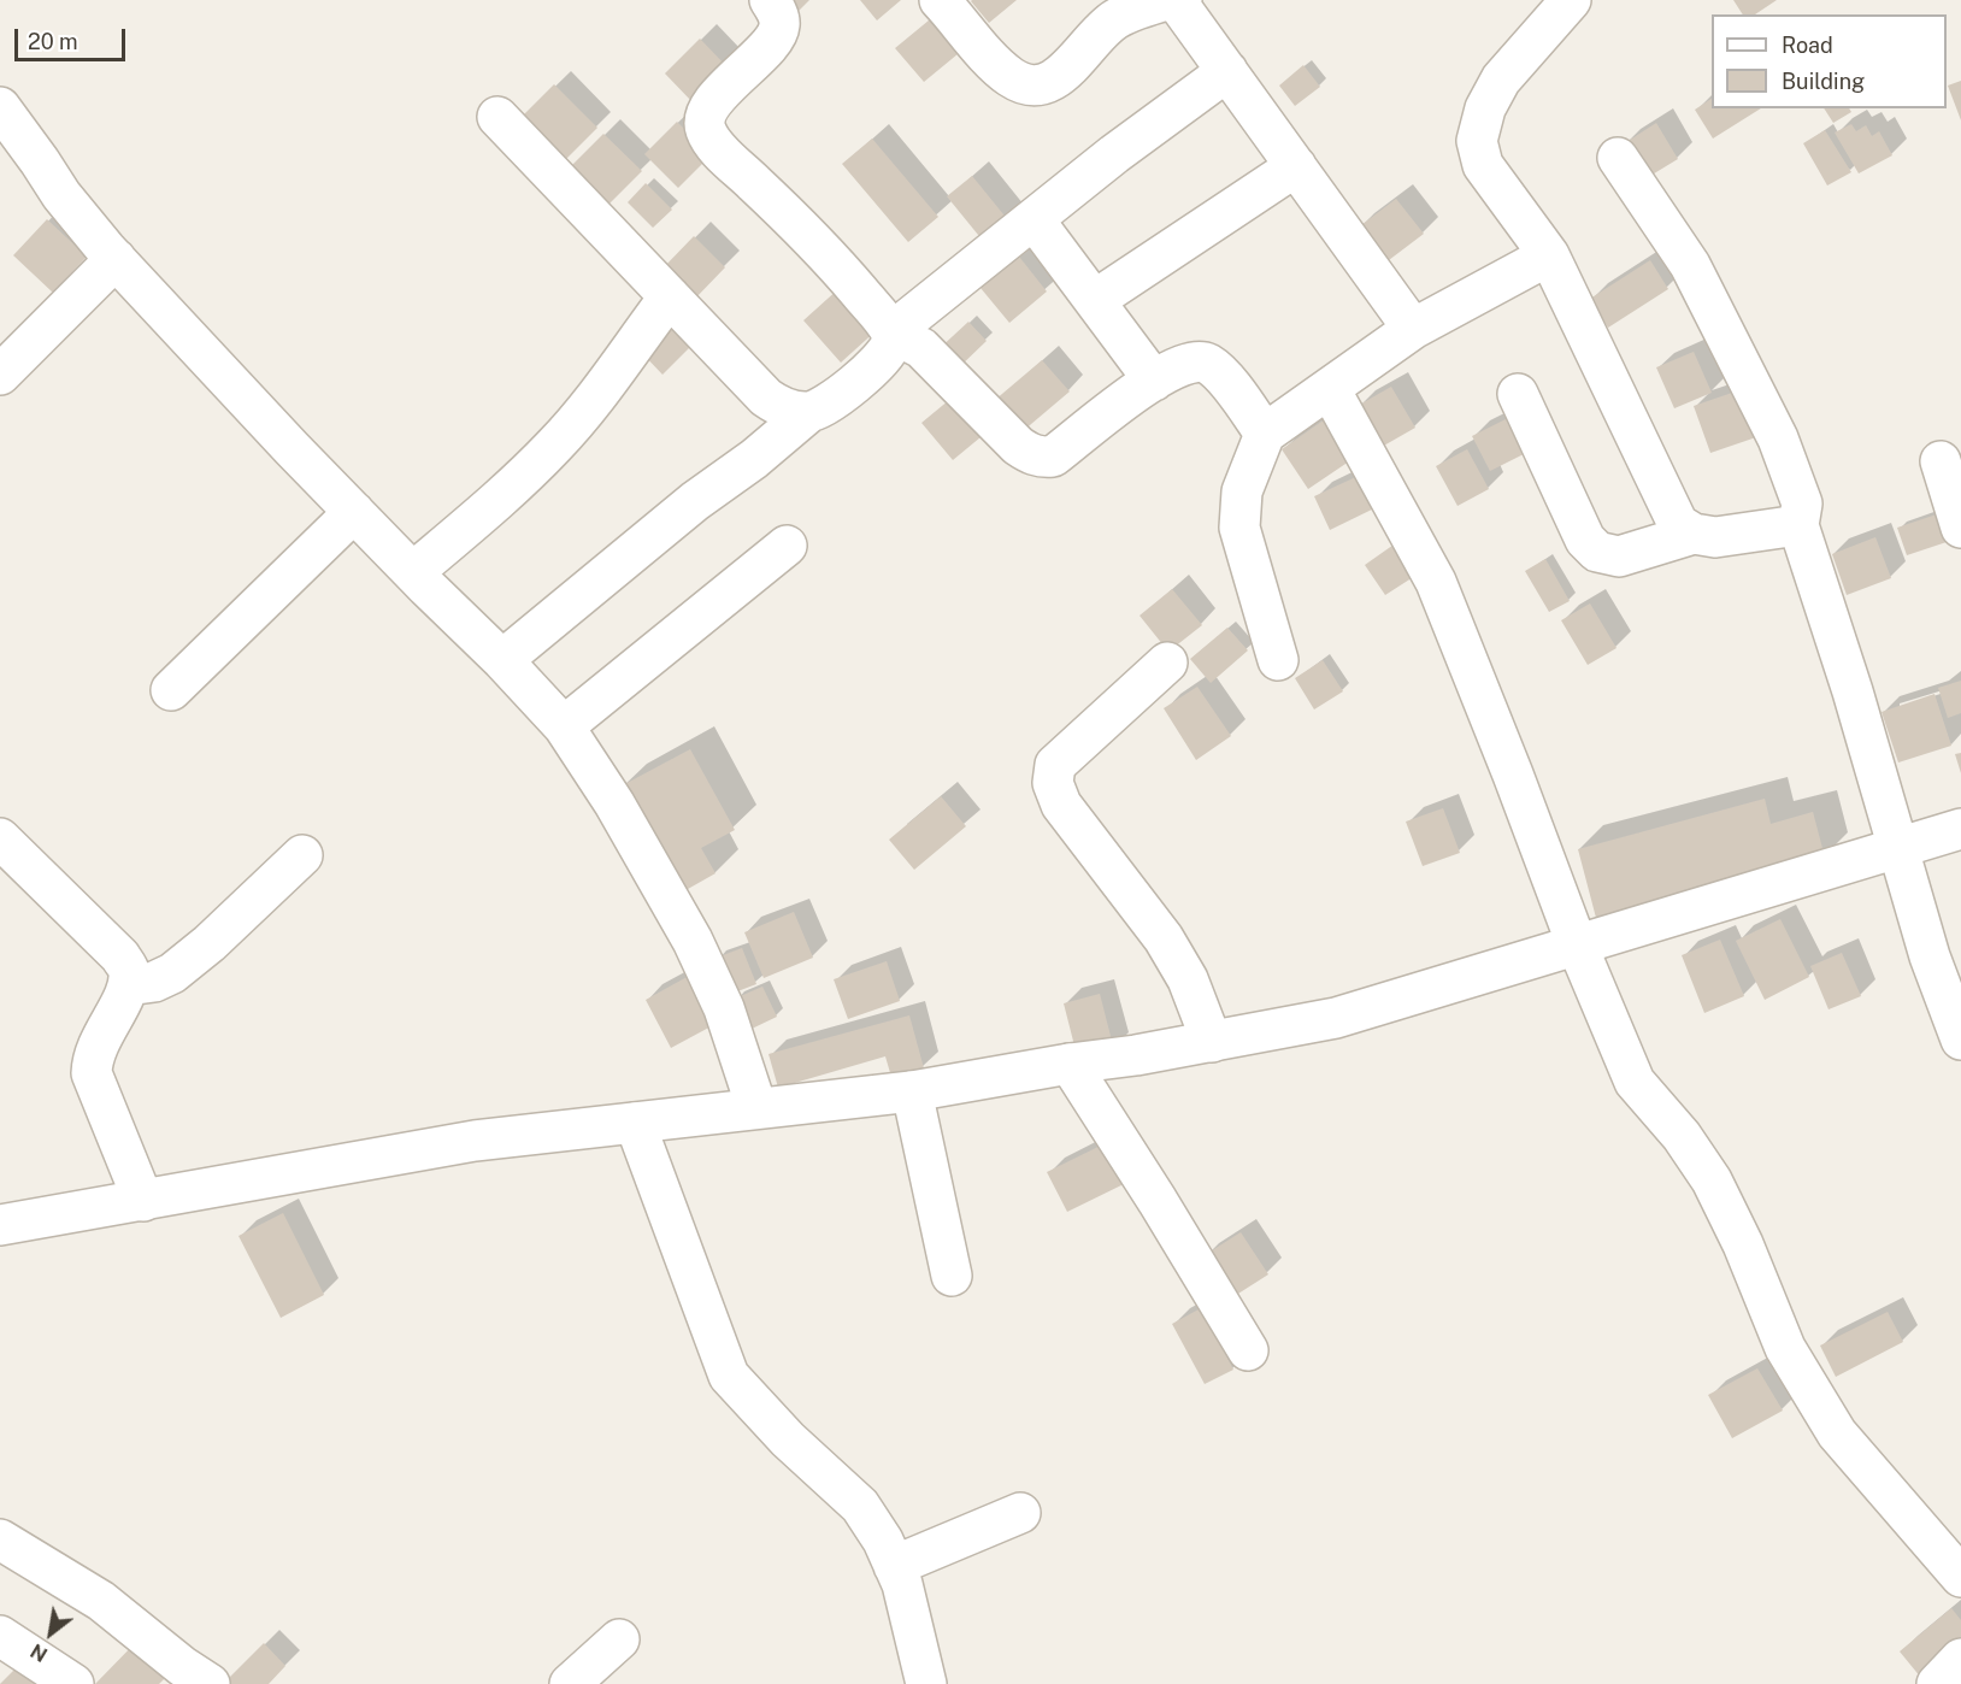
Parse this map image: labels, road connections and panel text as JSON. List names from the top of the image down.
{
  "legend": ["Road", "Building"],
  "scale_bar": "20 m",
  "north": "bottom left"
}
